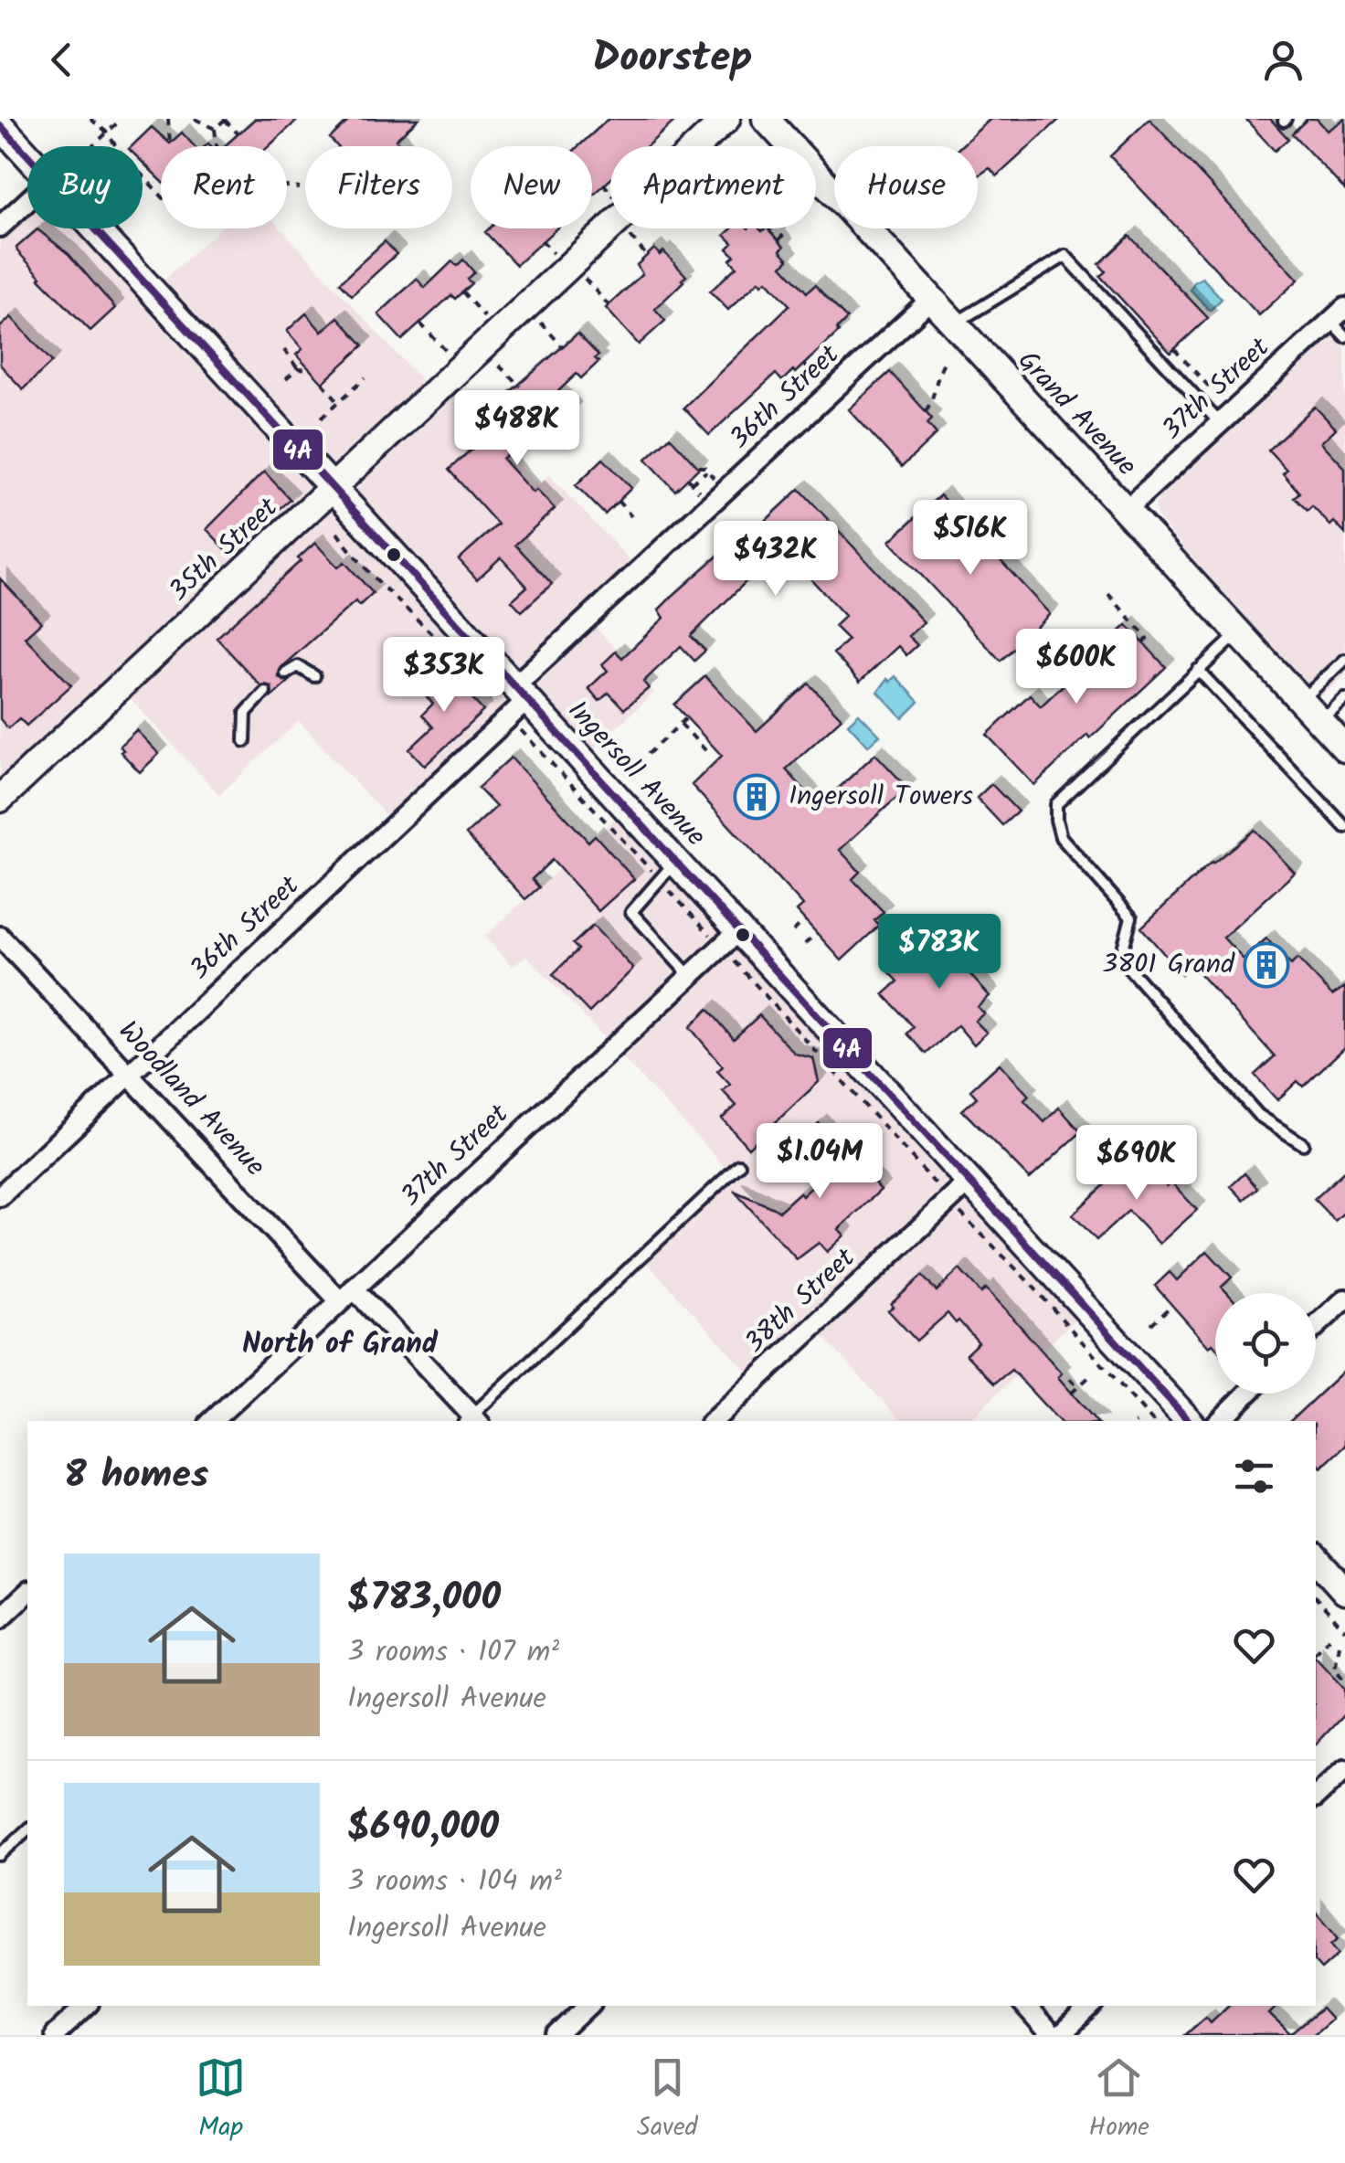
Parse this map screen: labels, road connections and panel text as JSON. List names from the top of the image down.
{
  "streets": {
    "main road": ["Grand Avenue", "35th Street", "Ingersoll Avenue"],
    "street": [
      "37th Street",
      "36th Street",
      "Woodland Avenue",
      "38th Street"
    ]
  },
  "crossings": [
    ["37th Street", "Grand Avenue"],
    ["37th Street", "Ingersoll Avenue"],
    ["37th Street", "Woodland Avenue"],
    ["36th Street", "Grand Avenue"],
    ["36th Street", "Ingersoll Avenue"],
    ["36th Street", "Woodland Avenue"],
    ["35th Street", "Ingersoll Avenue"],
    ["Ingersoll Avenue", "38th Street"]
  ],
  "districts": ["North of Grand"],
  "places": {
    "building": ["Ingersoll Towers", "3801 Grand"]
  },
  "lines": ["transit line 4A"],
  "page": {
    "header": "Doorstep",
    "chip": [
      "Buy",
      "Rent",
      "Filters",
      "New",
      "Apartment",
      "House"
    ],
    "price": [
      "$488K",
      "$516K",
      "$432K",
      "$600K",
      "$353K",
      "$783K",
      "$1.04M",
      "$690K"
    ],
    "heading": "8 homes",
    "list": [
      {
        "name": "$783,000",
        "note": "3 rooms · 107 m² · Ingersoll Avenue"
      },
      {
        "name": "$690,000",
        "note": "3 rooms · 104 m² · Ingersoll Avenue"
      }
    ],
    "tabs": ["Map", "Saved", "Home"]
  }
}
